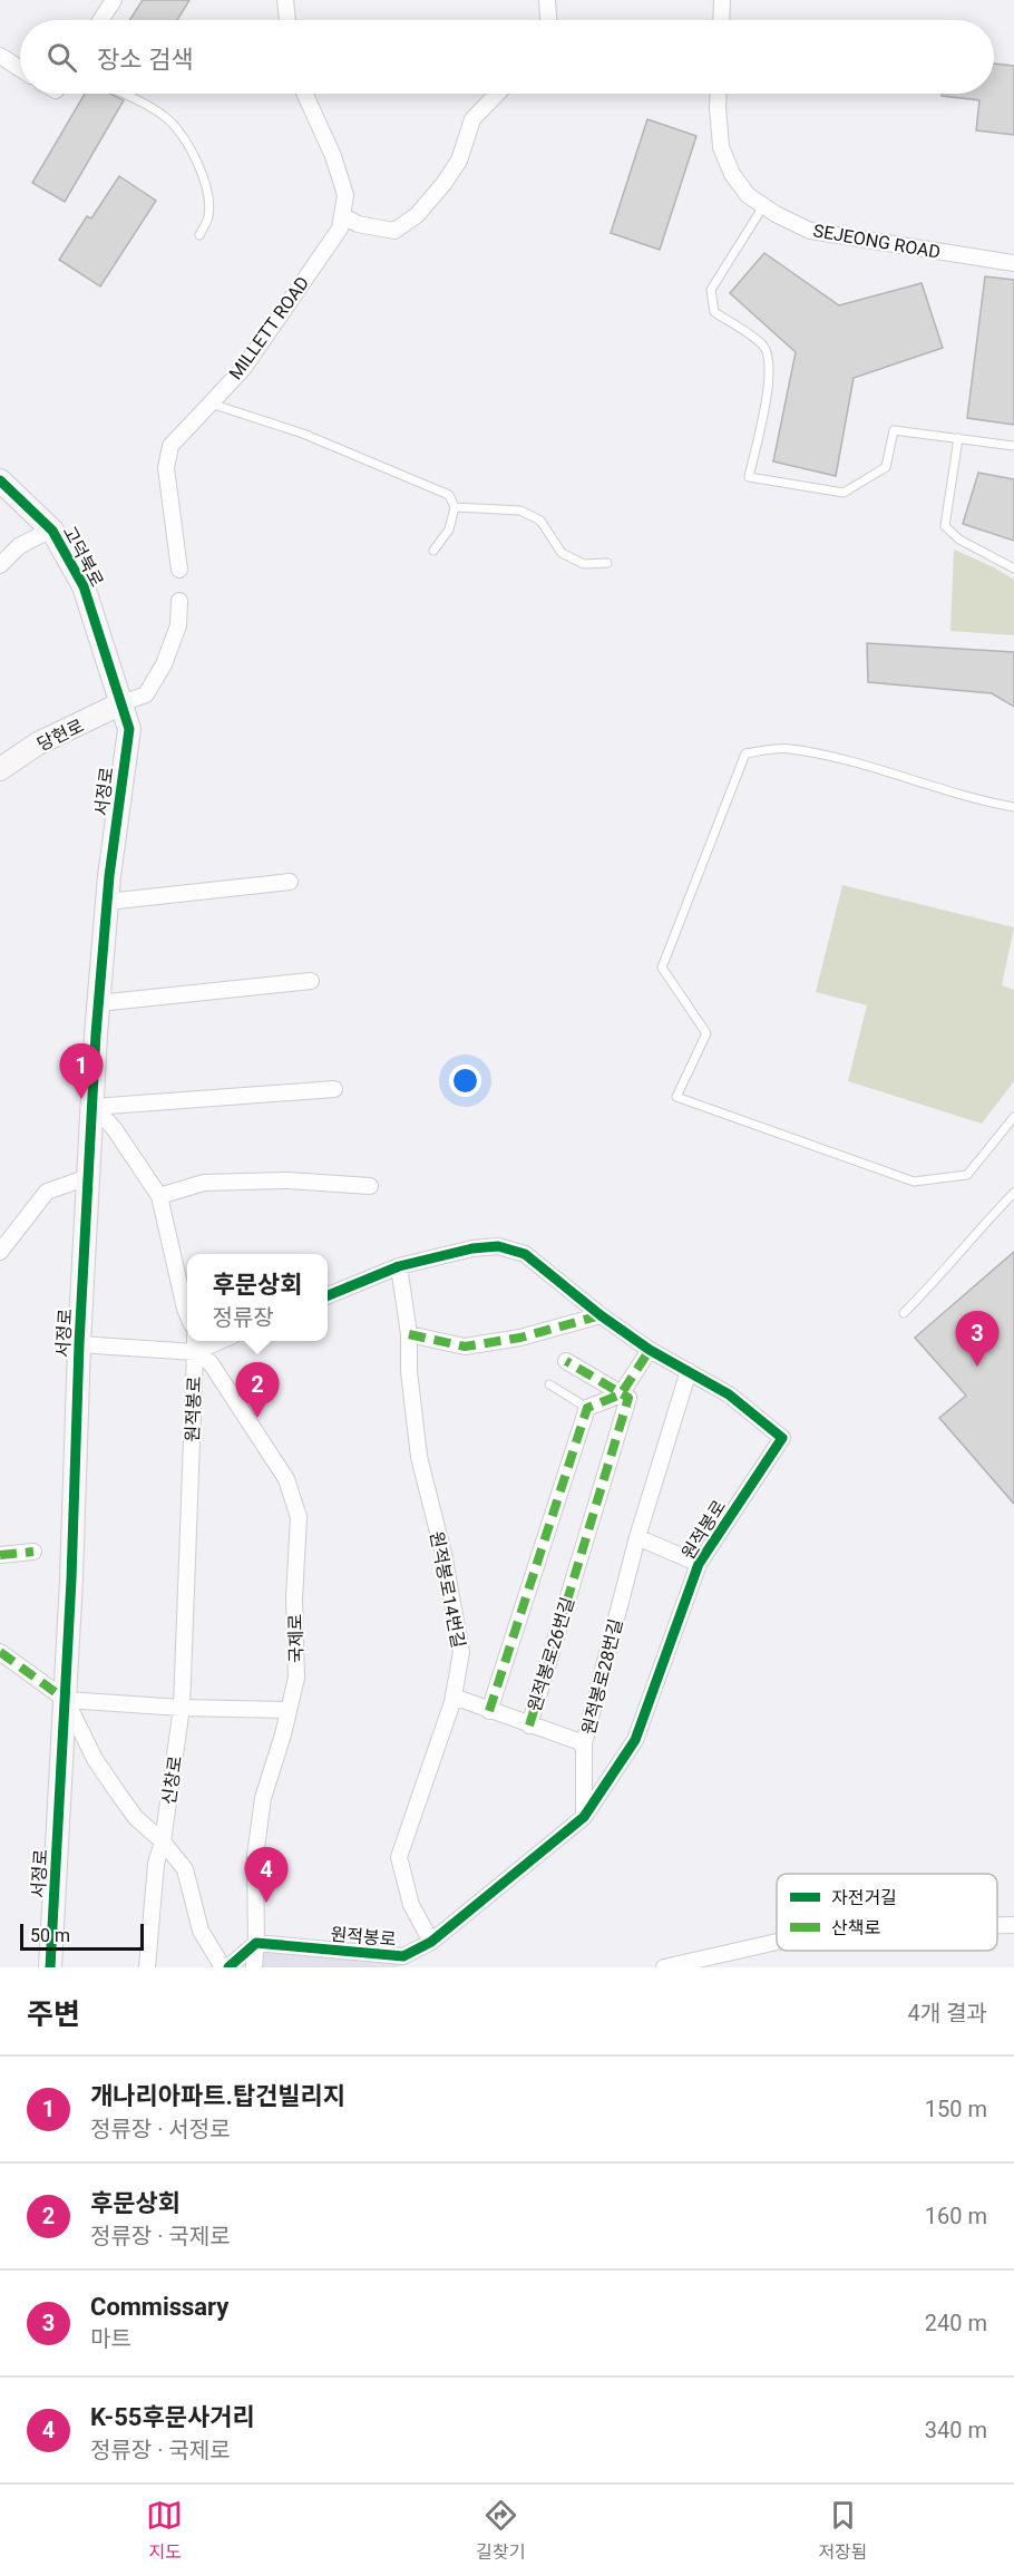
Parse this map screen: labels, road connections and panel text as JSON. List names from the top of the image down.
{
  "streets": {
    "street": [
      "SEJEONG ROAD",
      "MILLETT ROAD",
      "고덕북로",
      "당현로",
      "서정로",
      "원적봉로",
      "원적봉로14번길",
      "국제로",
      "원적봉로26번길",
      "원적봉로28번길",
      "신창로"
    ]
  },
  "crossings": [
    ["고덕북로", "당현로"],
    ["고덕북로", "서정로"],
    ["당현로", "서정로"],
    ["서정로", "원적봉로"],
    ["원적봉로", "원적봉로14번길"],
    ["원적봉로", "국제로"],
    ["원적봉로", "원적봉로28번길"],
    ["원적봉로", "신창로"],
    ["원적봉로14번길", "원적봉로26번길"]
  ],
  "legend": ["자전거길", "산책로"],
  "scale_bar": "50 m",
  "page": {
    "search": "장소 검색",
    "pins": [
      "1",
      "3",
      "2",
      "4"
    ],
    "popup": ["후문상회", "정류장"],
    "scale": "50 m",
    "heading": ["주변", "4개 결과"],
    "list": [
      {
        "mark": "1",
        "name": "개나리아파트.탑건빌리지",
        "note": "정류장 · 서정로",
        "value": "150 m"
      },
      {
        "mark": "2",
        "name": "후문상회",
        "note": "정류장 · 국제로",
        "value": "160 m"
      },
      {
        "mark": "3",
        "name": "Commissary",
        "note": "마트",
        "value": "240 m"
      },
      {
        "mark": "4",
        "name": "K-55후문사거리",
        "note": "정류장 · 국제로",
        "value": "340 m"
      }
    ],
    "nav": ["지도", "길찾기", "저장됨"]
  }
}
